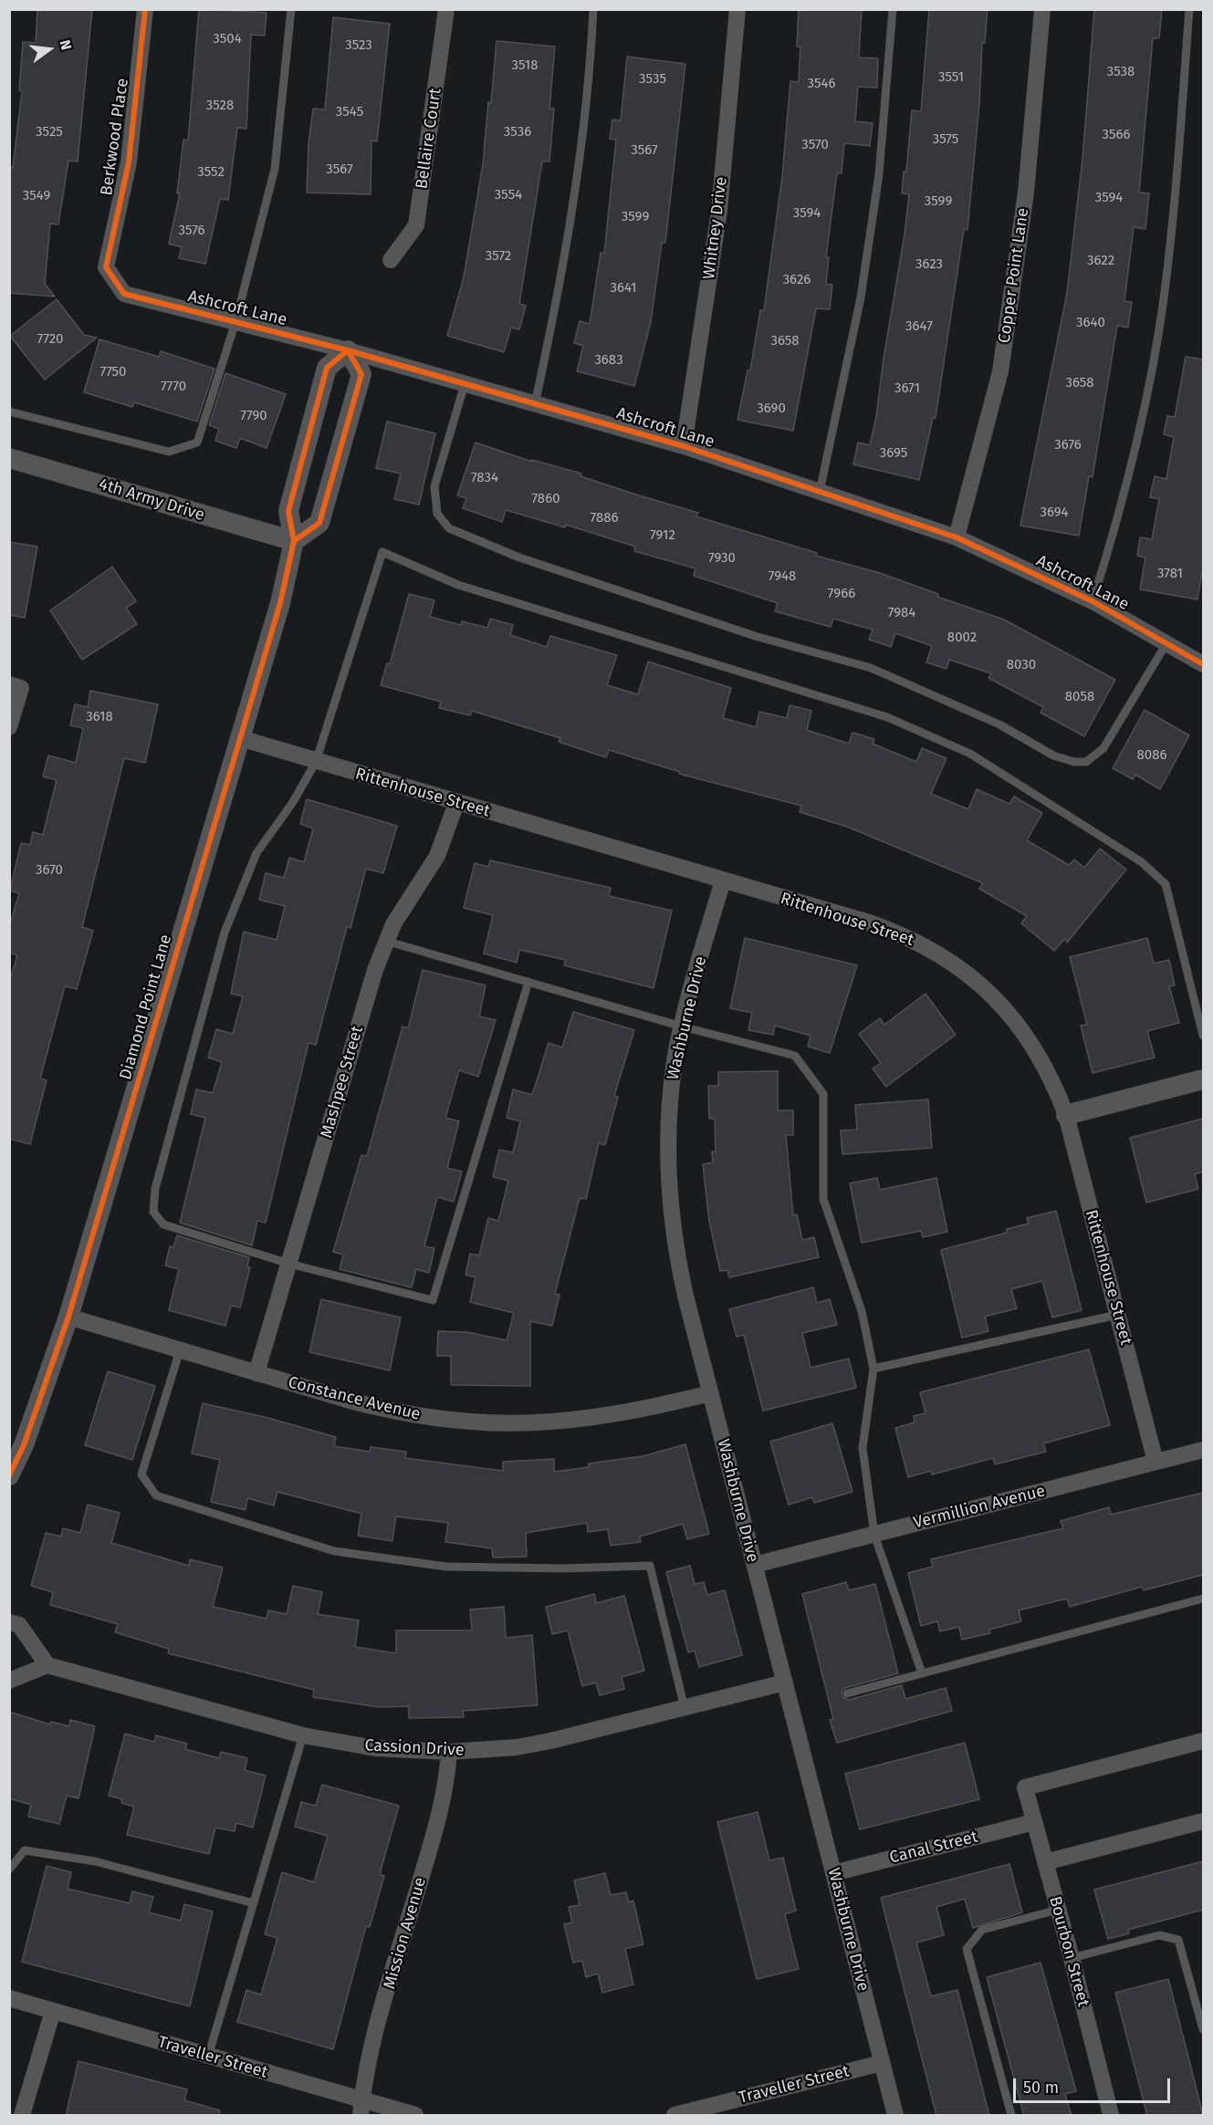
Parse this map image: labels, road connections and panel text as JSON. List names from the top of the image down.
{
  "streets": {
    "street": [
      "Berkwood Place",
      "Bellaire Court",
      "Whitney Drive",
      "Copper Point Lane",
      "Ashcroft Lane",
      "4th Army Drive",
      "Rittenhouse Street",
      "Diamond Point Lane",
      "Washburne Drive",
      "Mashpee Street",
      "Constance Avenue",
      "Vermillion Avenue",
      "Cassion Drive",
      "Canal Street",
      "Mission Avenue",
      "Bourbon Street",
      "Traveller Street"
    ]
  },
  "crossings": [
    ["Berkwood Place", "Ashcroft Lane"],
    ["Whitney Drive", "Ashcroft Lane"],
    ["Copper Point Lane", "Ashcroft Lane"],
    ["Ashcroft Lane", "Diamond Point Lane"],
    ["4th Army Drive", "Diamond Point Lane"],
    ["Rittenhouse Street", "Diamond Point Lane"],
    ["Rittenhouse Street", "Washburne Drive"],
    ["Rittenhouse Street", "Mashpee Street"],
    ["Rittenhouse Street", "Vermillion Avenue"],
    ["Diamond Point Lane", "Constance Avenue"],
    ["Washburne Drive", "Constance Avenue"],
    ["Washburne Drive", "Vermillion Avenue"],
    ["Washburne Drive", "Cassion Drive"],
    ["Washburne Drive", "Canal Street"],
    ["Washburne Drive", "Traveller Street"],
    ["Mashpee Street", "Constance Avenue"],
    ["Cassion Drive", "Mission Avenue"],
    ["Canal Street", "Bourbon Street"],
    ["Mission Avenue", "Traveller Street"]
  ],
  "house_numbers": [
    "3504",
    "3523",
    "3518",
    "3538",
    "3551",
    "3535",
    "3546",
    "3528",
    "3545",
    "3525",
    "3536",
    "3566",
    "3575",
    "3570",
    "3567",
    "3567",
    "3552",
    "3554",
    "3549",
    "3594",
    "3599",
    "3594",
    "3599",
    "3576",
    "3572",
    "3622",
    "3623",
    "3626",
    "3641",
    "3640",
    "3647",
    "7720",
    "3658",
    "3683",
    "7750",
    "3658",
    "7770",
    "3671",
    "3690",
    "7790",
    "3676",
    "3695",
    "7834",
    "7860",
    "3694",
    "7886",
    "7912",
    "7930",
    "3781",
    "7948",
    "7966",
    "7984",
    "8002",
    "8030",
    "8058",
    "3618",
    "8086",
    "3670"
  ],
  "scale_bar": "50 m",
  "north": "right"
}
